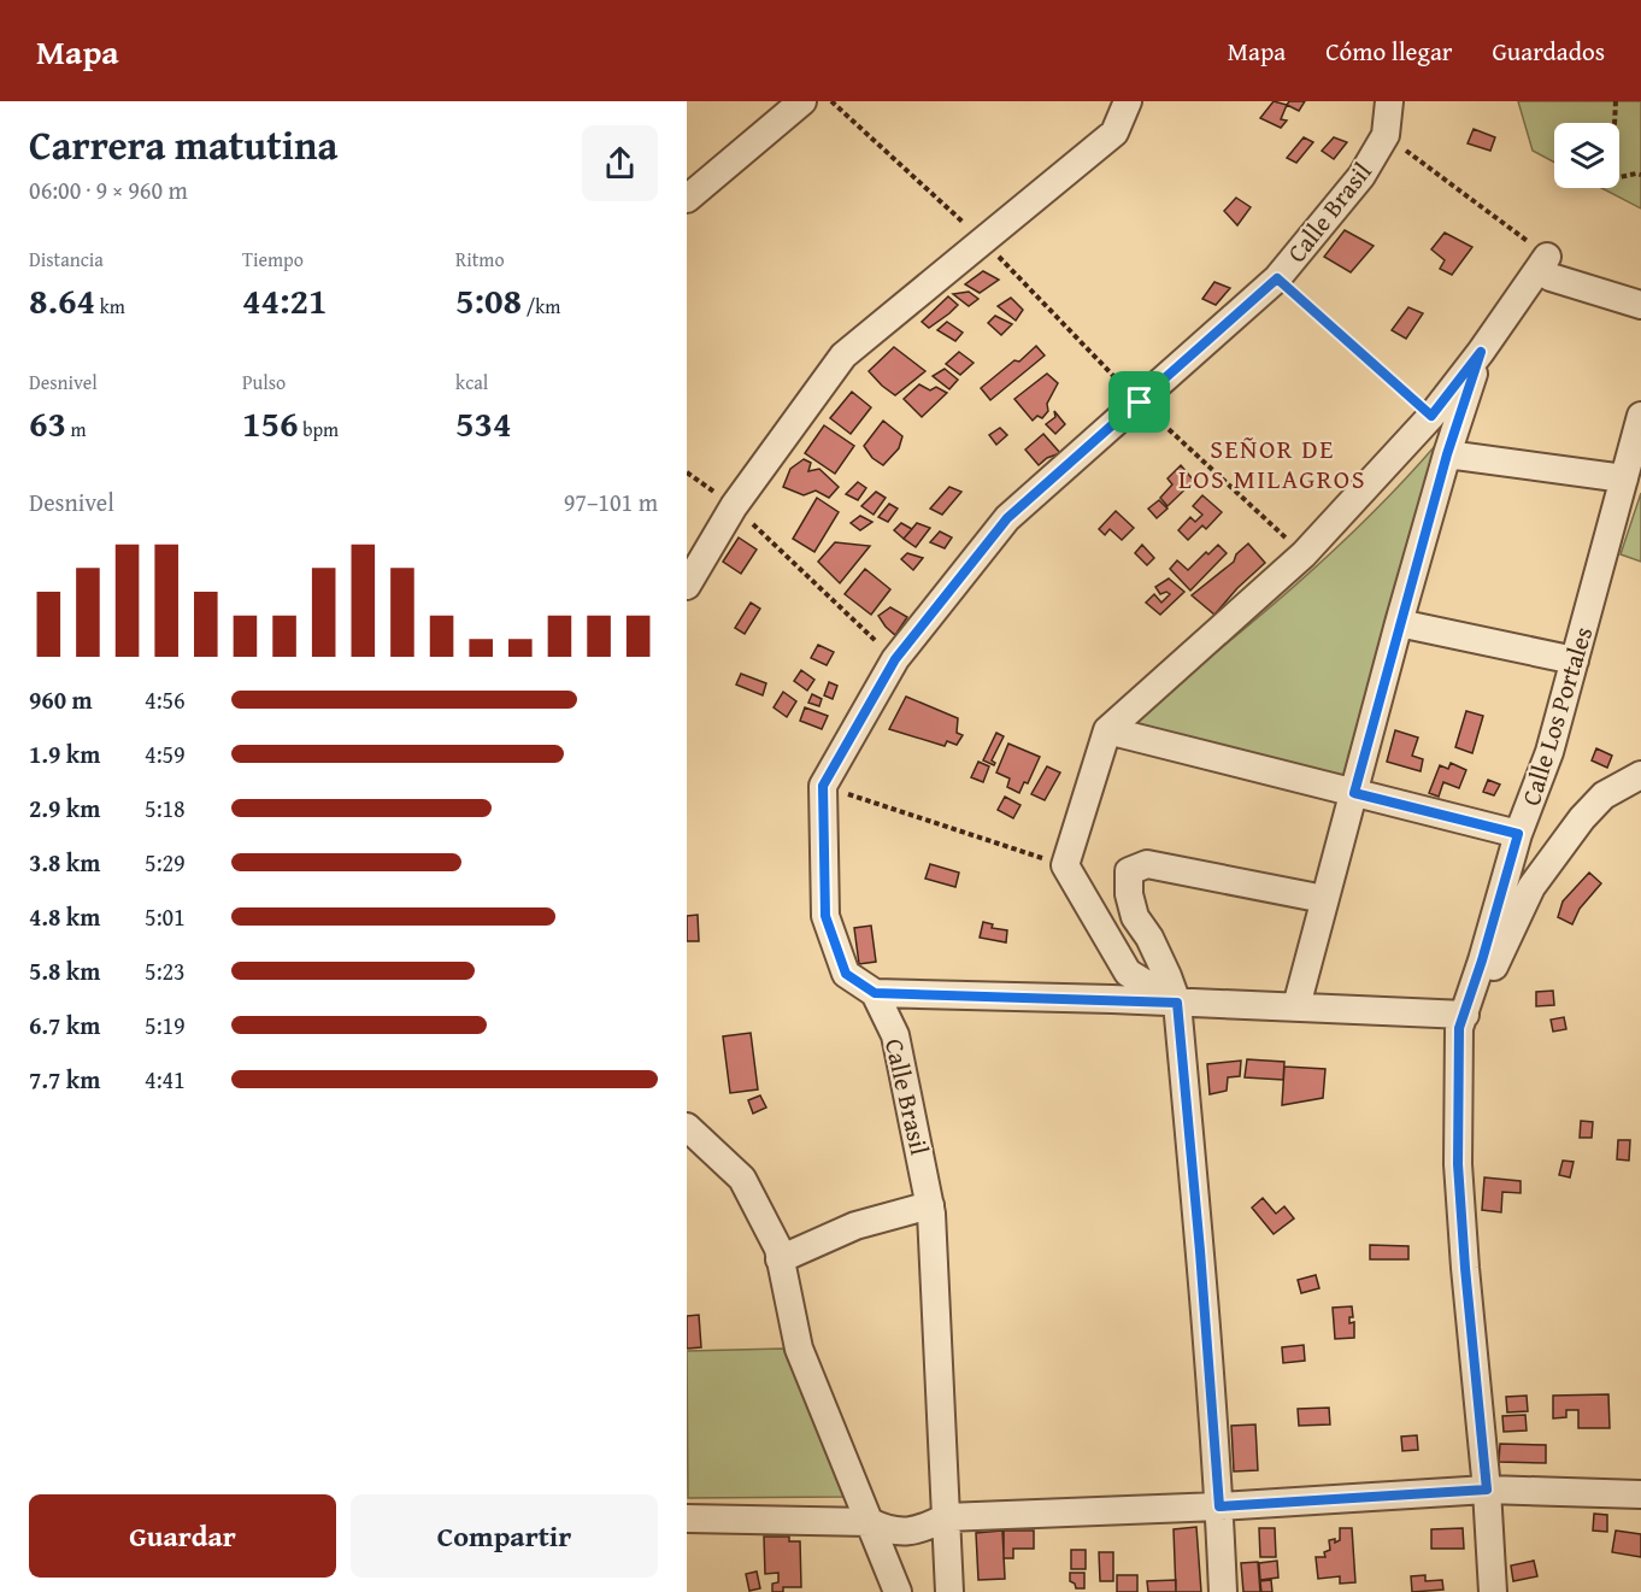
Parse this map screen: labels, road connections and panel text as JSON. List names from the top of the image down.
{
  "streets": {
    "street": ["Calle Brasil", "Calle Los Portales"]
  },
  "districts": ["SEÑOR DE LOS MILAGROS"],
  "page": {
    "header": "Mapa",
    "nav": ["Mapa", "Cómo llegar", "Guardados"],
    "heading": ["Carrera matutina", "06:00 · 9 × 960 m"],
    "stats": [
      ["Distancia", "8.64 km"],
      ["Tiempo", "44:21"],
      ["Ritmo", "5:08 /km"],
      ["Desnivel", "63 m"],
      ["Pulso", "156 bpm"],
      ["kcal", "534"]
    ],
    "chart": ["Desnivel", "97–101 m"],
    "list": [
      {
        "name": "960 m",
        "note": "4:56"
      },
      {
        "name": "1.9 km",
        "note": "4:59"
      },
      {
        "name": "2.9 km",
        "note": "5:18"
      },
      {
        "name": "3.8 km",
        "note": "5:29"
      },
      {
        "name": "4.8 km",
        "note": "5:01"
      },
      {
        "name": "5.8 km",
        "note": "5:23"
      },
      {
        "name": "6.7 km",
        "note": "5:19"
      },
      {
        "name": "7.7 km",
        "note": "4:41"
      }
    ],
    "buttons": ["Guardar", "Compartir"]
  }
}
